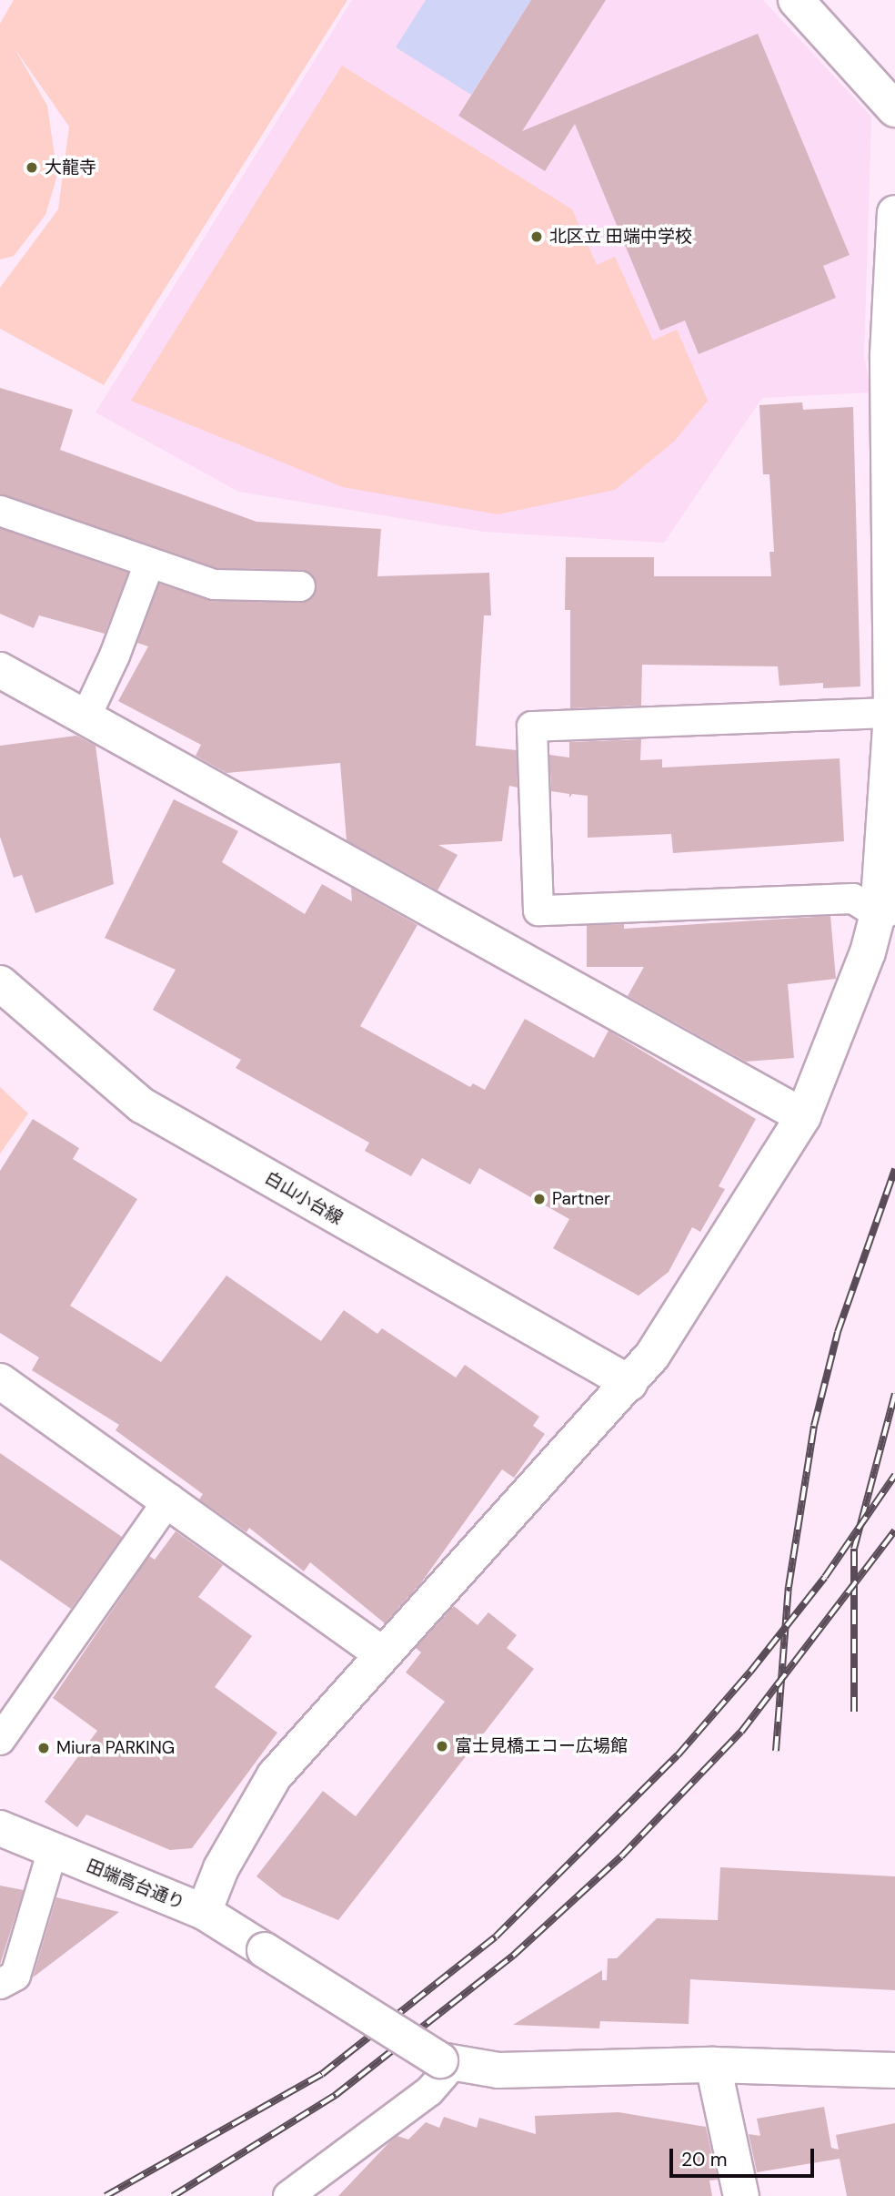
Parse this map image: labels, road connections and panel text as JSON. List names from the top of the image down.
{
  "streets": {
    "street": ["白山小台線", "田端高台通り"]
  },
  "places": [
    "大龍寺",
    "北区立 田端中学校",
    "Partner",
    "富士見橋エコー広場館",
    "Miura PARKING"
  ],
  "scale_bar": "20 m"
}
